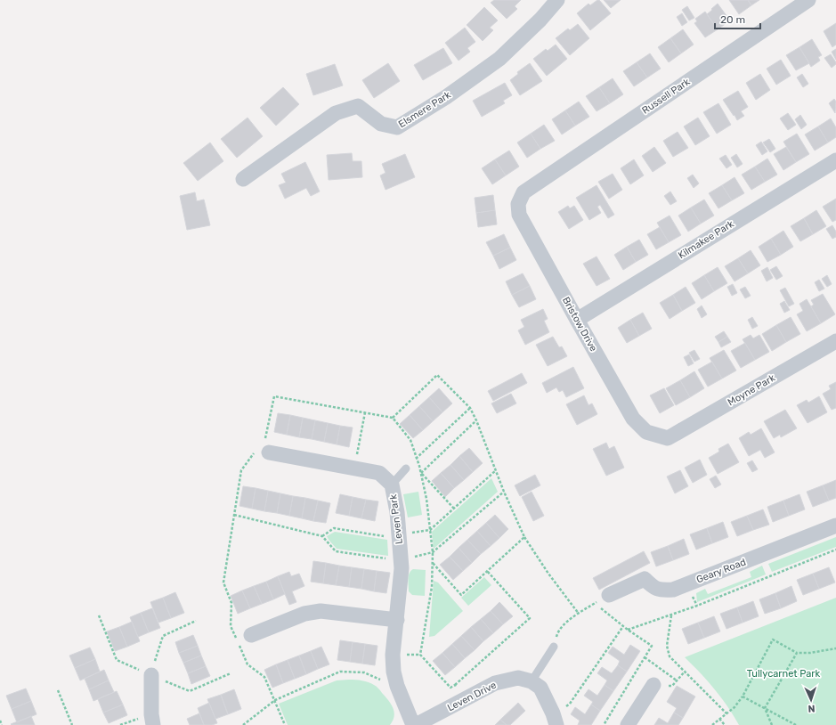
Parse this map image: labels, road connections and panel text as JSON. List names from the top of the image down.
{
  "streets": {
    "street": [
      "Russell Park",
      "Elsmere Park",
      "Kilmakee Park",
      "Bristow Drive",
      "Moyne Park",
      "Leven Park",
      "Geary Road",
      "Leven Drive"
    ]
  },
  "crossings": [
    ["Russell Park", "Bristow Drive"],
    ["Kilmakee Park", "Bristow Drive"],
    ["Bristow Drive", "Moyne Park"]
  ],
  "parks": ["Tullycarnet Park"],
  "scale_bar": "20 m",
  "north": "bottom"
}
